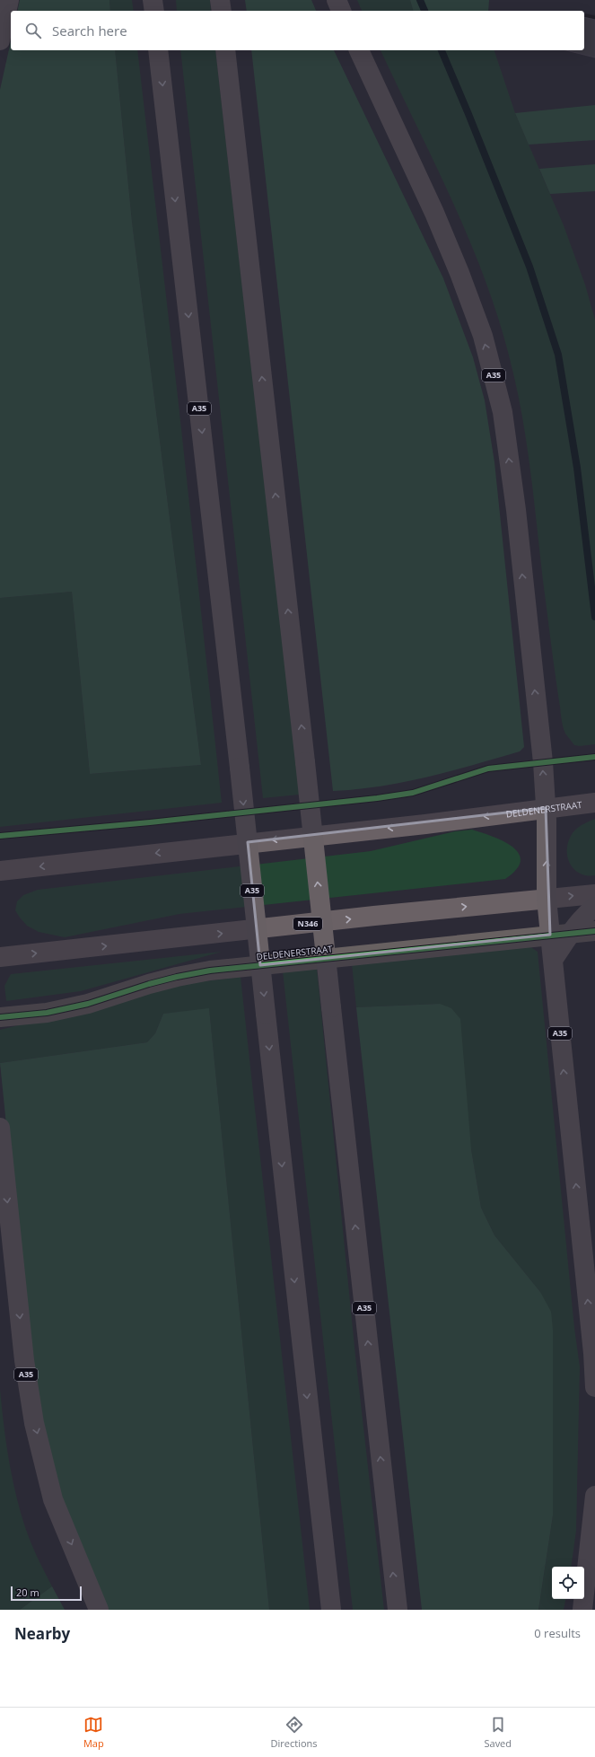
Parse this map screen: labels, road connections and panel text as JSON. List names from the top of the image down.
{
  "streets": {
    "highway": ["A35"],
    "main road": ["DELDENERSTRAAT", "N346"]
  },
  "crossings": [
    ["A35", "DELDENERSTRAAT"],
    ["A35", "N346"]
  ],
  "scale_bar": "20 m",
  "page": {
    "search": "Search here",
    "scale": "20 m",
    "heading": ["Nearby", "0 results"],
    "nav": ["Map", "Directions", "Saved"]
  }
}
